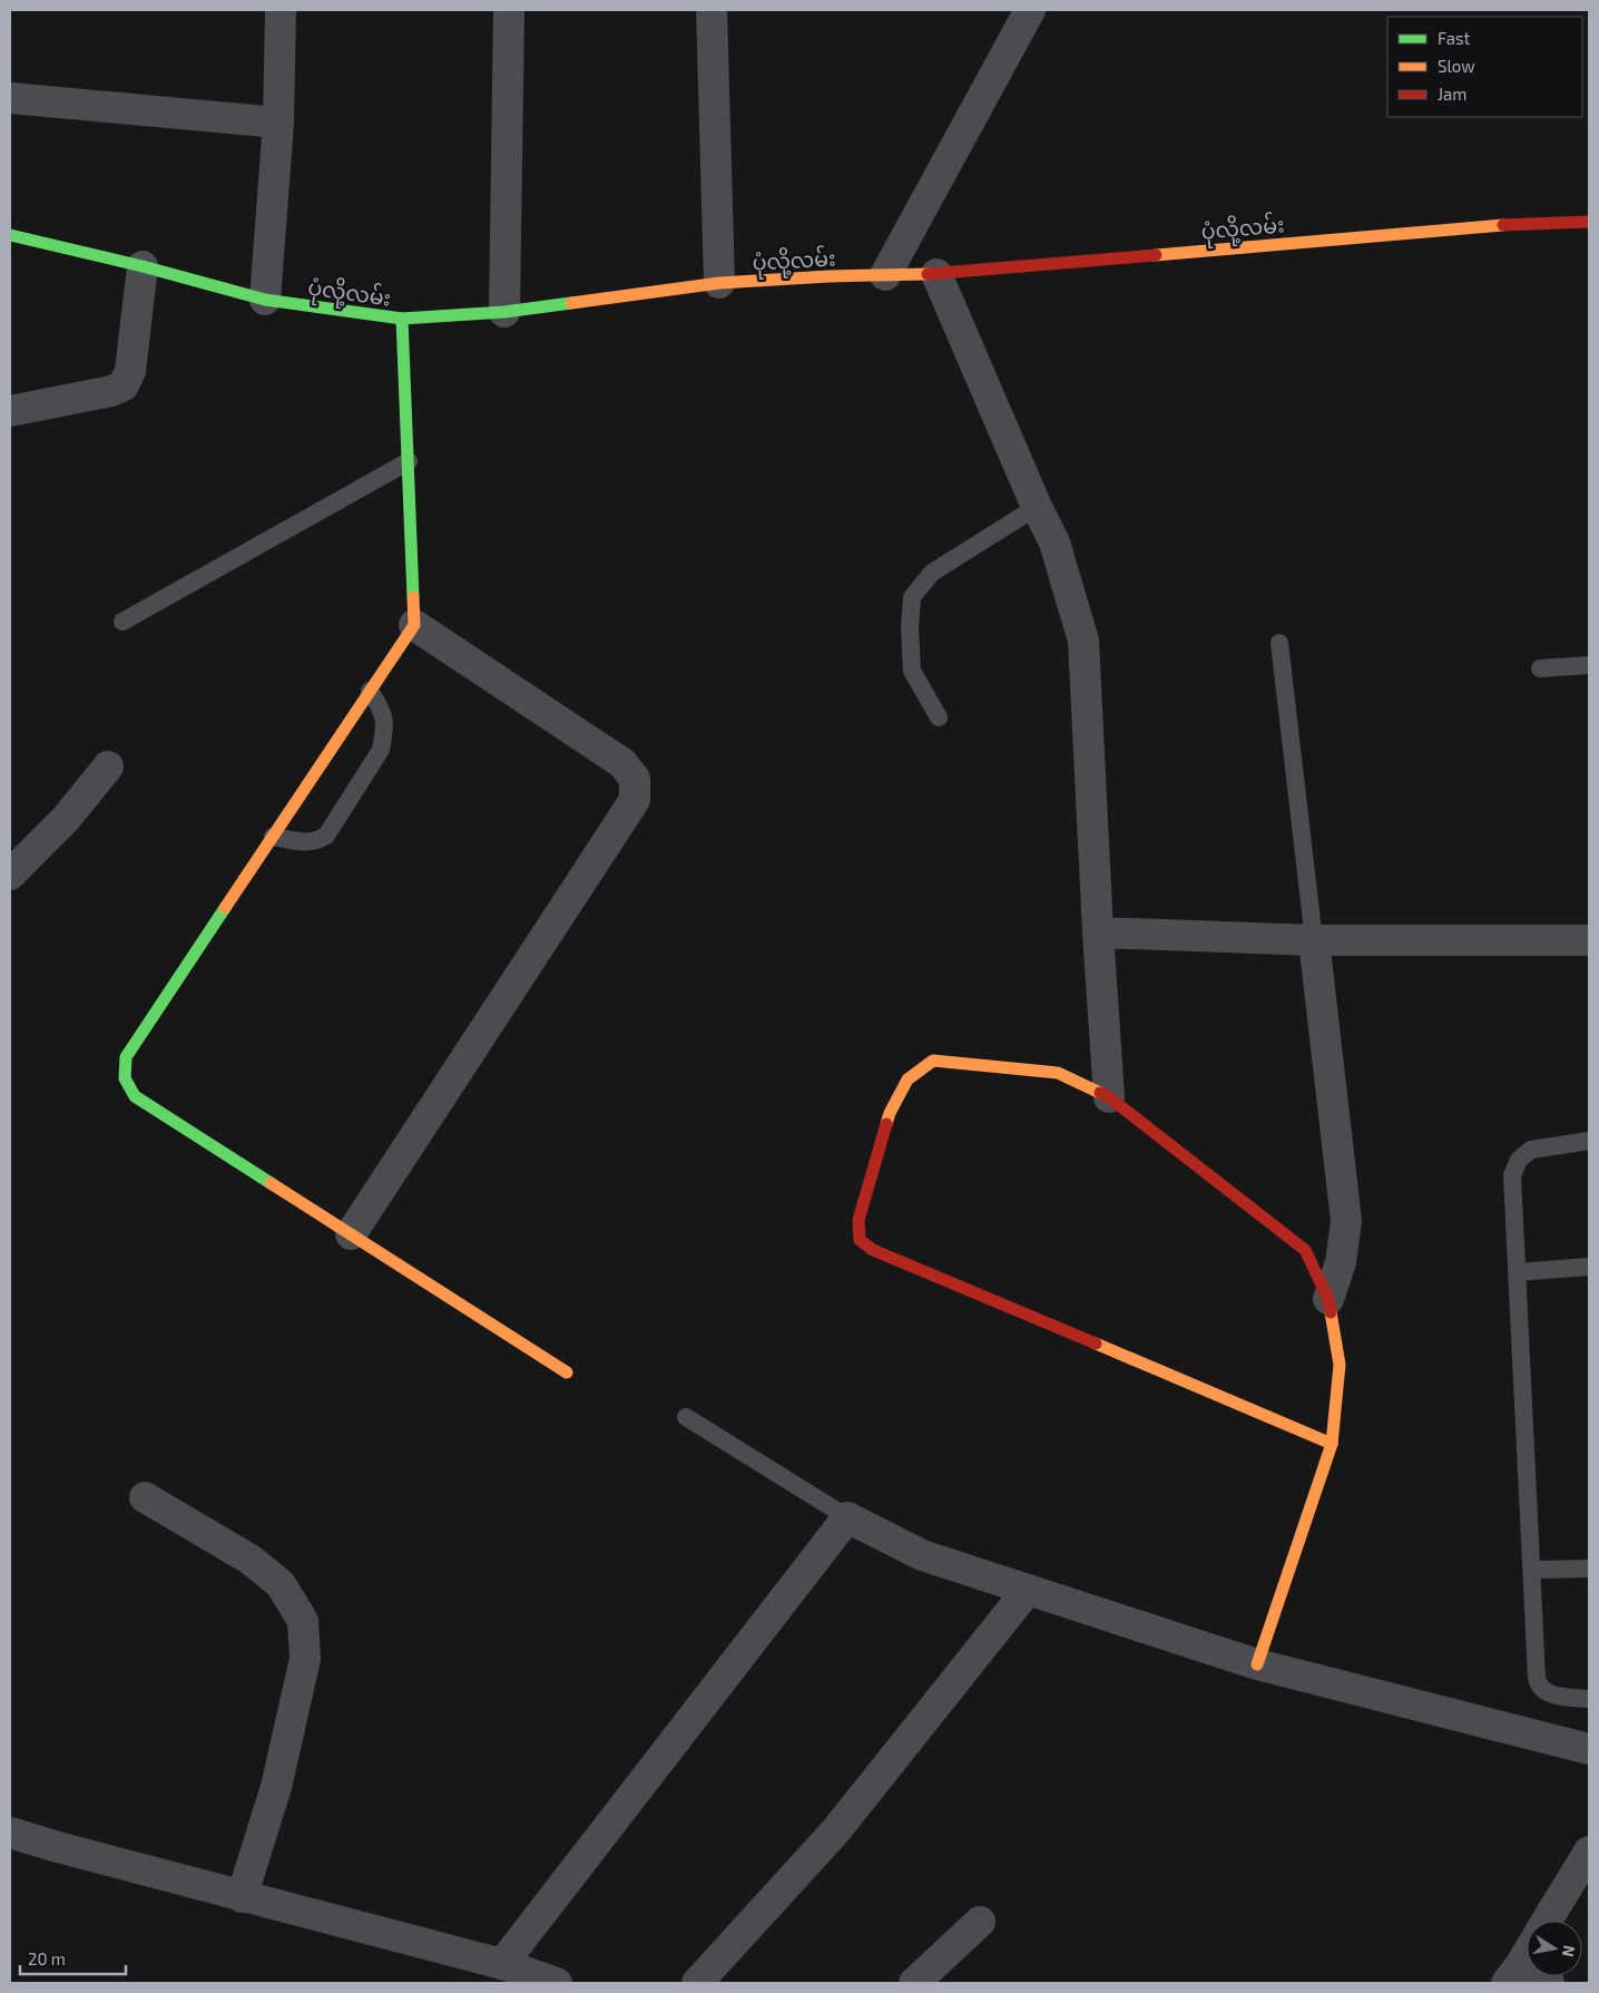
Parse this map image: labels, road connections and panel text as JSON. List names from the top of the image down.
{
  "streets": {
    "street": ["ပုံလို့လမ်း"]
  },
  "legend": ["Fast", "Slow", "Jam"],
  "scale_bar": "20 m",
  "north": "right"
}
